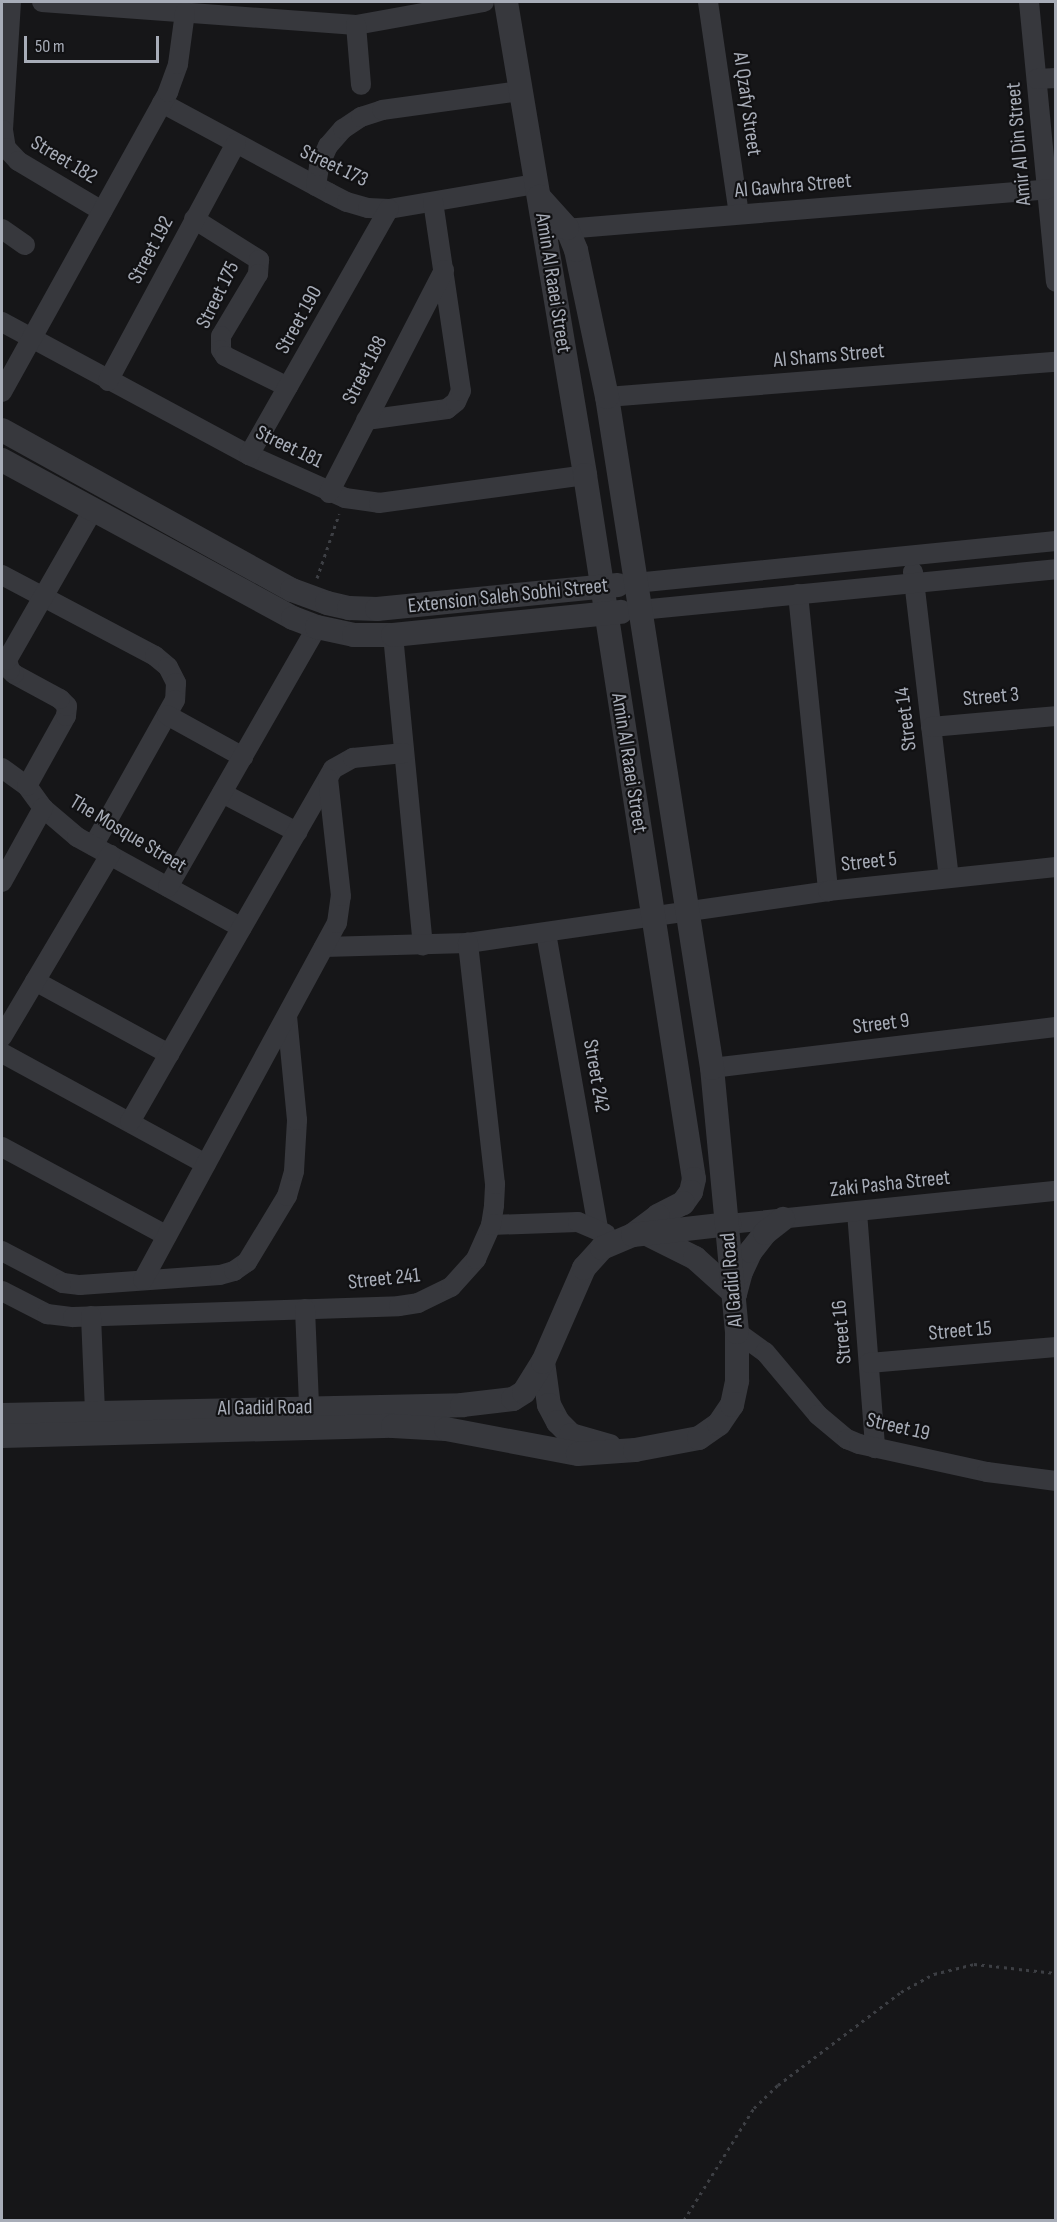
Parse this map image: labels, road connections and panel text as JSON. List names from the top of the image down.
{
  "streets": {
    "street": [
      "Al Qzafy Street",
      "Amir Al Din Street",
      "Street 182",
      "Street 173",
      "Al Gawhra Street",
      "Street 192",
      "Amin Al Raaei Street",
      "Street 175",
      "Street 190",
      "Al Shams Street",
      "Street 188",
      "Street 181",
      "Extension Saleh Sobhi Street",
      "Street 3",
      "Street 14",
      "The Mosque Street",
      "Street 5",
      "Street 9",
      "Street 242",
      "Zaki Pasha Street",
      "Street 241",
      "Al Gadid Road",
      "Street 15",
      "Street 16",
      "Street 19"
    ]
  },
  "crossings": [
    ["Al Qzafy Street", "Al Gawhra Street"],
    ["Amir Al Din Street", "Al Gawhra Street"],
    ["Street 173", "Street 192"],
    ["Street 173", "Amin Al Raaei Street"],
    ["Street 173", "Street 190"],
    ["Al Gawhra Street", "Amin Al Raaei Street"],
    ["Street 192", "Street 175"],
    ["Street 192", "Street 181"],
    ["Amin Al Raaei Street", "Al Shams Street"],
    ["Amin Al Raaei Street", "Street 181"],
    ["Amin Al Raaei Street", "Extension Saleh Sobhi Street"],
    ["Amin Al Raaei Street", "Street 5"],
    ["Amin Al Raaei Street", "Street 9"],
    ["Amin Al Raaei Street", "Street 242"],
    ["Amin Al Raaei Street", "Zaki Pasha Street"],
    ["Amin Al Raaei Street", "Al Gadid Road"],
    ["Amin Al Raaei Street", "Street 19"],
    ["Street 175", "Street 190"],
    ["Street 190", "Street 181"],
    ["Street 188", "Street 181"],
    ["Extension Saleh Sobhi Street", "Street 14"],
    ["Street 3", "Street 14"],
    ["Street 14", "Street 5"],
    ["Street 5", "Street 242"],
    ["Street 5", "Street 241"],
    ["Street 242", "Al Gadid Road"],
    ["Street 242", "Street 19"],
    ["Zaki Pasha Street", "Al Gadid Road"],
    ["Zaki Pasha Street", "Street 16"],
    ["Al Gadid Road", "Street 19"],
    ["Street 15", "Street 16"],
    ["Street 16", "Street 19"]
  ],
  "scale_bar": "50 m"
}
